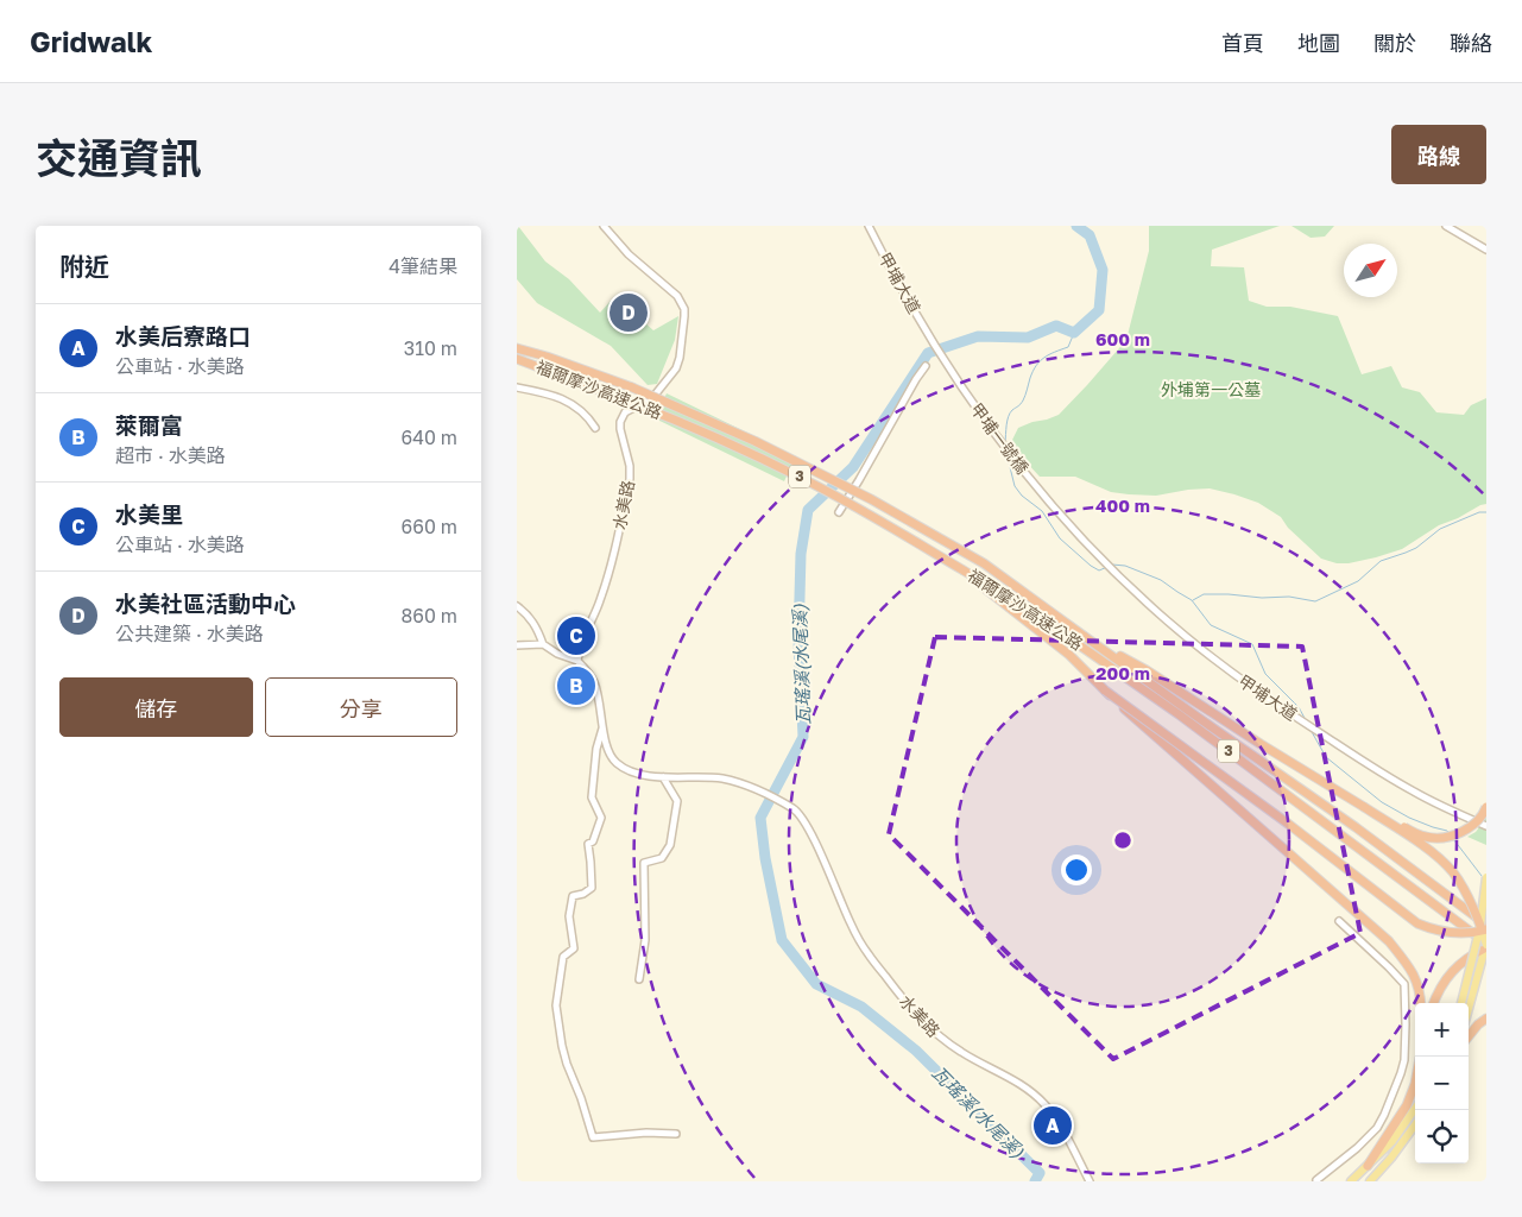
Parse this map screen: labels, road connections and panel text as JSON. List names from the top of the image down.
{
  "streets": {
    "highway": ["福爾摩沙高速公路", "3"],
    "street": ["甲埔大道", "甲埔一號橋", "水美路"]
  },
  "crossings": [
    ["甲埔大道", "甲埔一號橋"]
  ],
  "water": ["瓦瑤溪(水尾溪)"],
  "parks": ["外埔第一公墓"],
  "north": "top right",
  "page": {
    "header": "Gridwalk",
    "nav": [
      "首頁",
      "地圖",
      "關於",
      "聯絡"
    ],
    "title": "交通資訊",
    "buttons": [
      "路線",
      ["儲存", "分享"]
    ],
    "heading": ["附近", "4筆結果"],
    "pins": [
      "D",
      "C",
      "B",
      "A"
    ],
    "list": [
      {
        "mark": "A",
        "name": "水美后寮路口",
        "note": "公車站 · 水美路",
        "value": "310 m"
      },
      {
        "mark": "B",
        "name": "萊爾富",
        "note": "超市 · 水美路",
        "value": "640 m"
      },
      {
        "mark": "C",
        "name": "水美里",
        "note": "公車站 · 水美路",
        "value": "660 m"
      },
      {
        "mark": "D",
        "name": "水美社區活動中心",
        "note": "公共建築 · 水美路",
        "value": "860 m"
      }
    ],
    "map_buttons": ["+", "−"]
  },
  "rings": ["600 m", "400 m", "200 m"]
}
